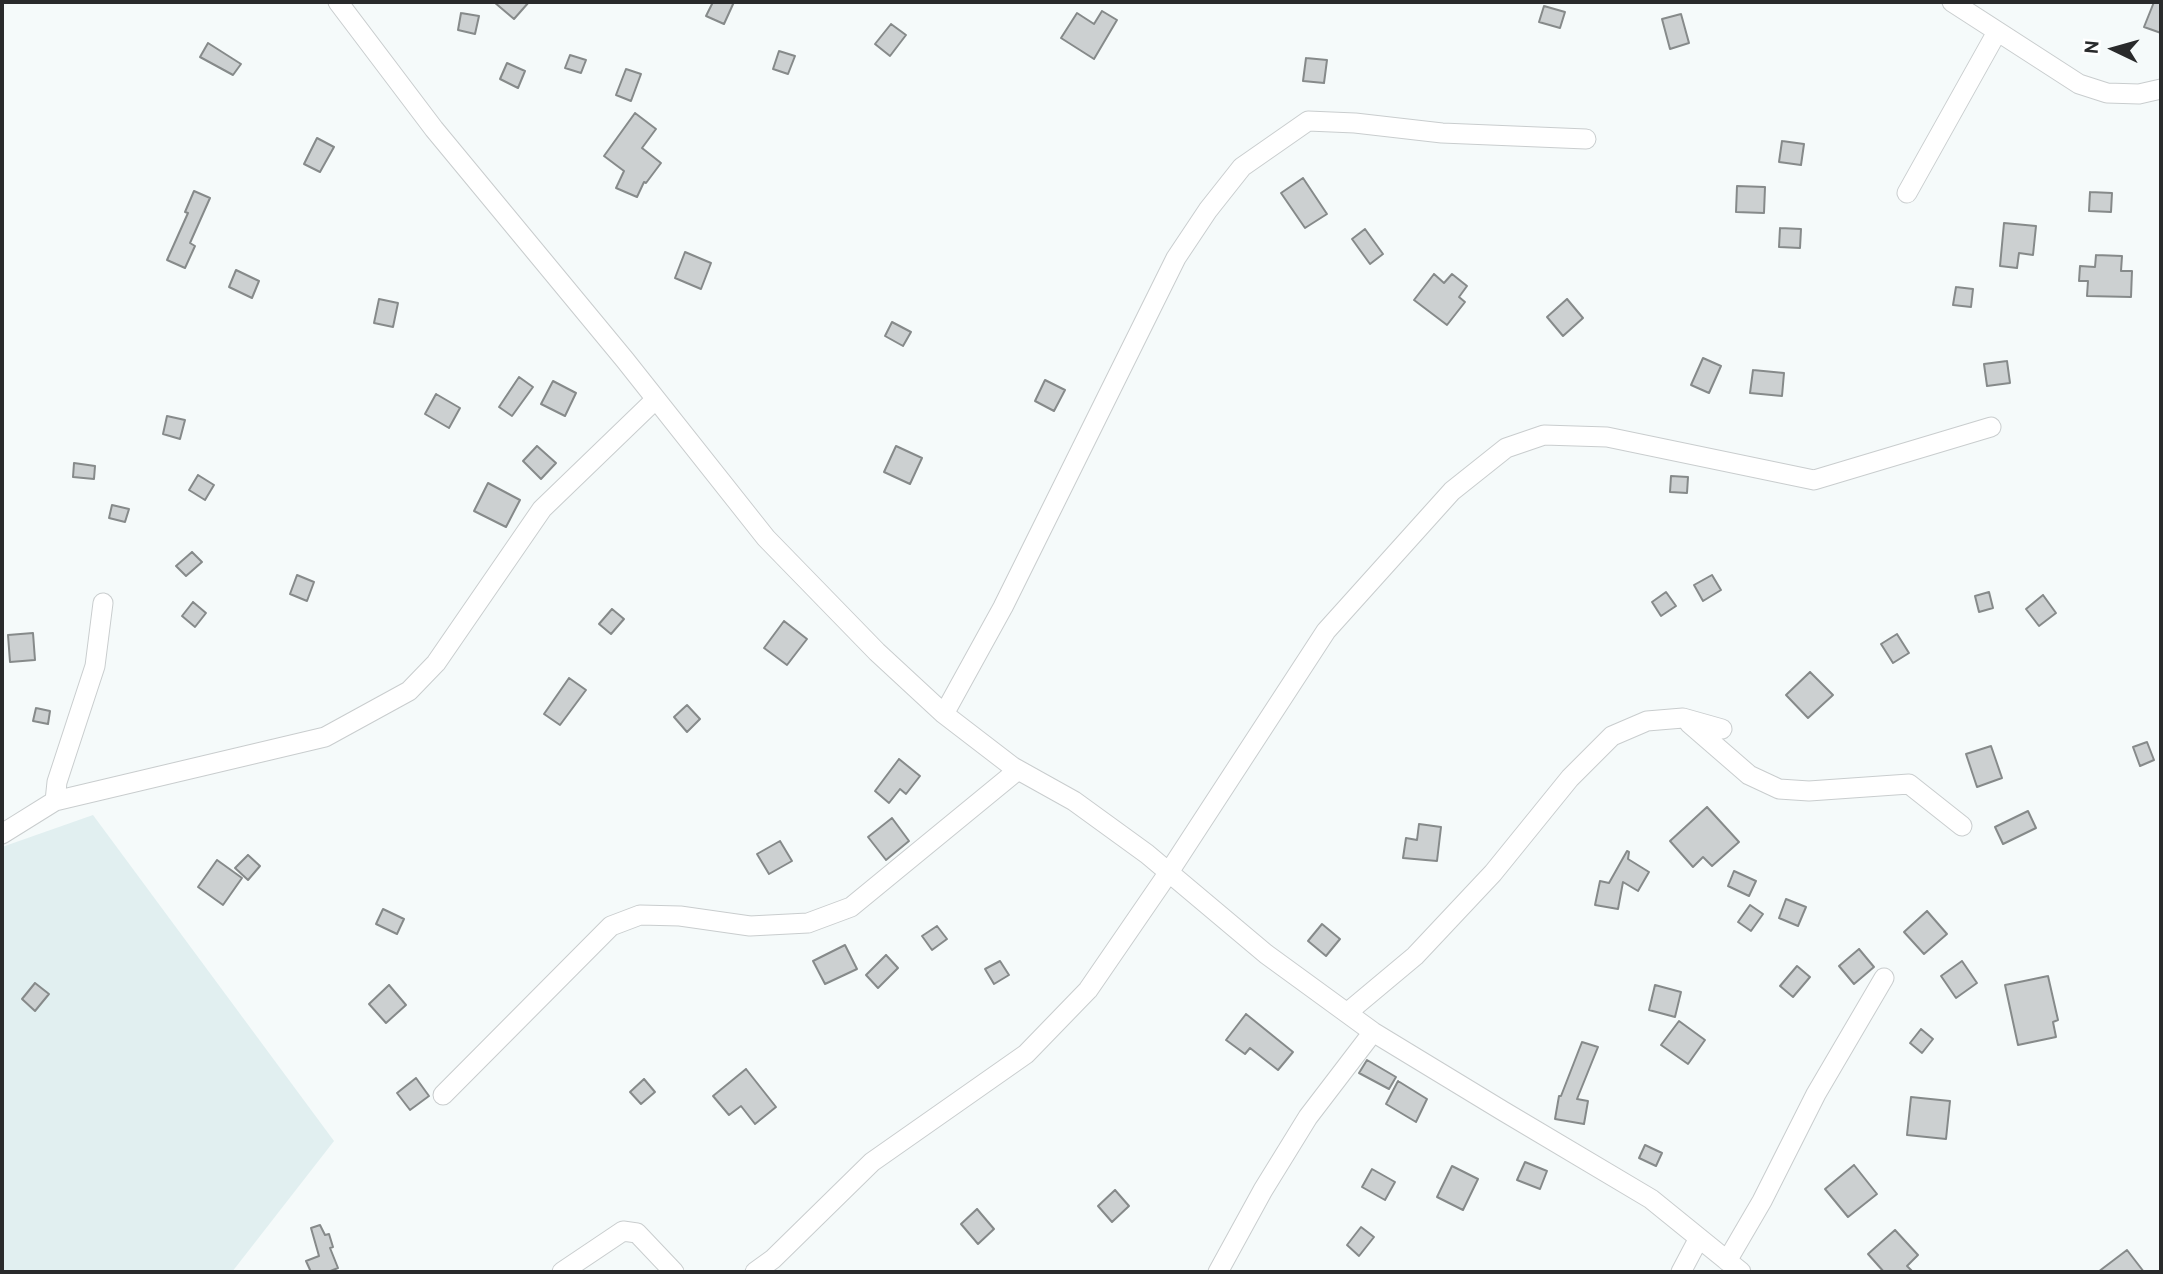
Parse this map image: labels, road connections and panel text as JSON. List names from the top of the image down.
{
  "north": "left"
}
